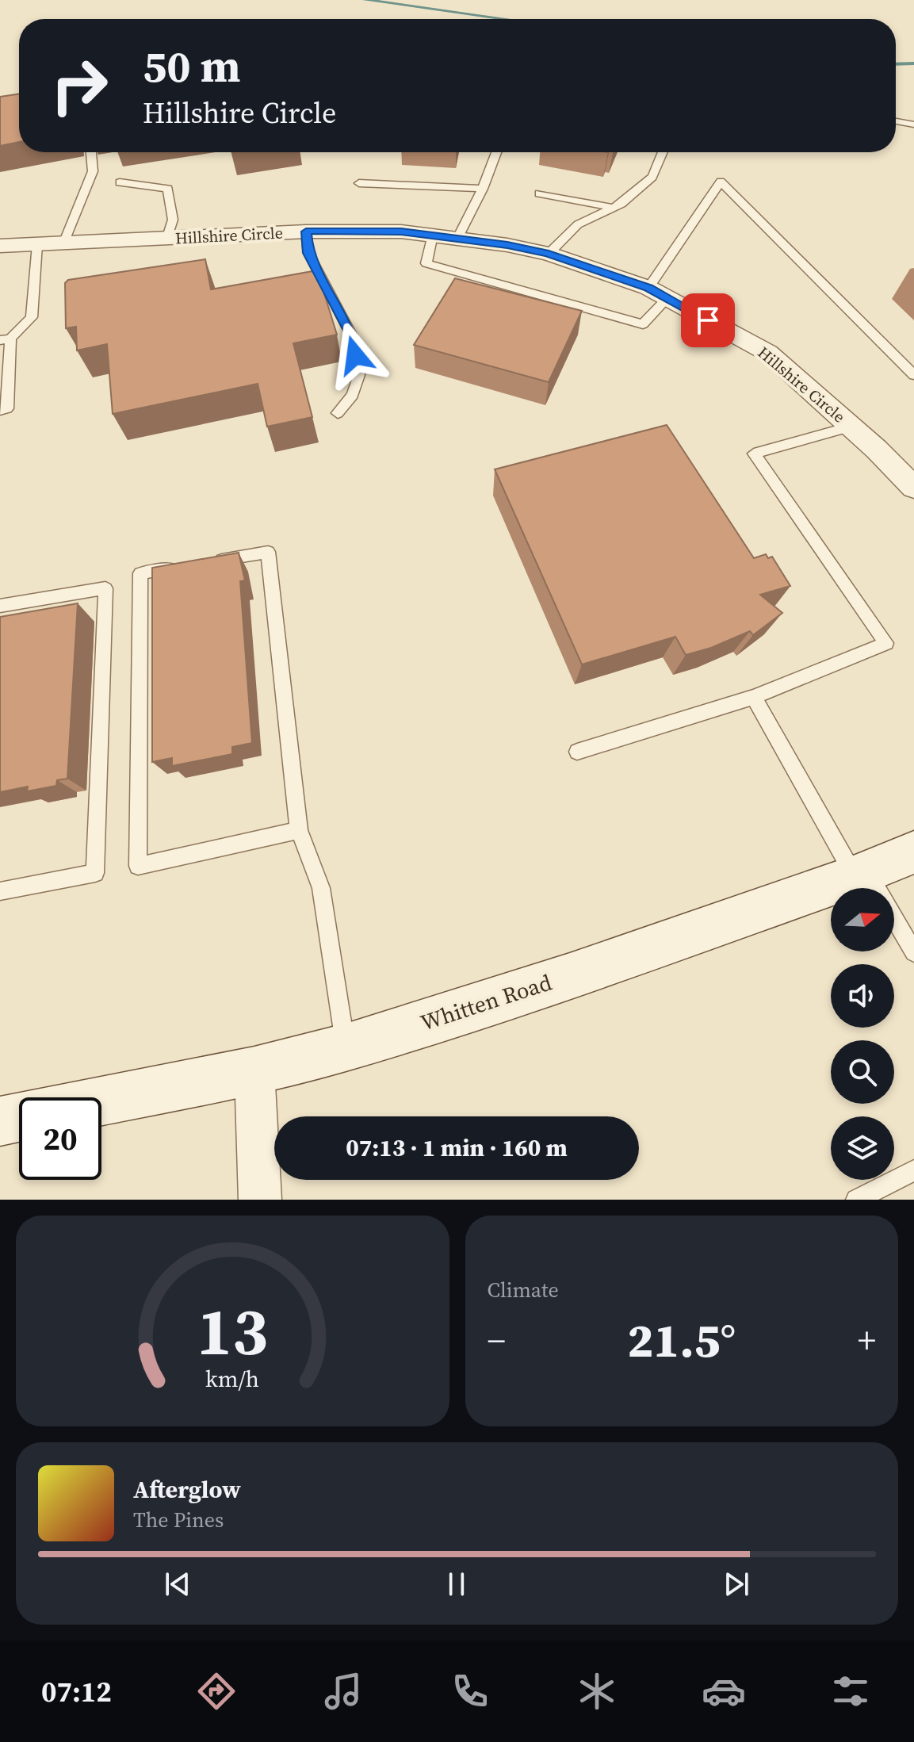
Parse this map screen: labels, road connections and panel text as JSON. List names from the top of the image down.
{
  "streets": {
    "main road": ["Whitten Road"],
    "street": ["Hillshire Circle"]
  },
  "north": "right",
  "page": {
    "turn": ["50 m", "Hillshire Circle"],
    "limit": "20",
    "trip": "07:13 · 1 min · 160 m",
    "tile": "Climate",
    "heat": ["−", "21.5°", "+"],
    "song": ["Afterglow", "The Pines"],
    "tabs": "07:12",
    "gauge": ["13", "km/h"]
  }
}
